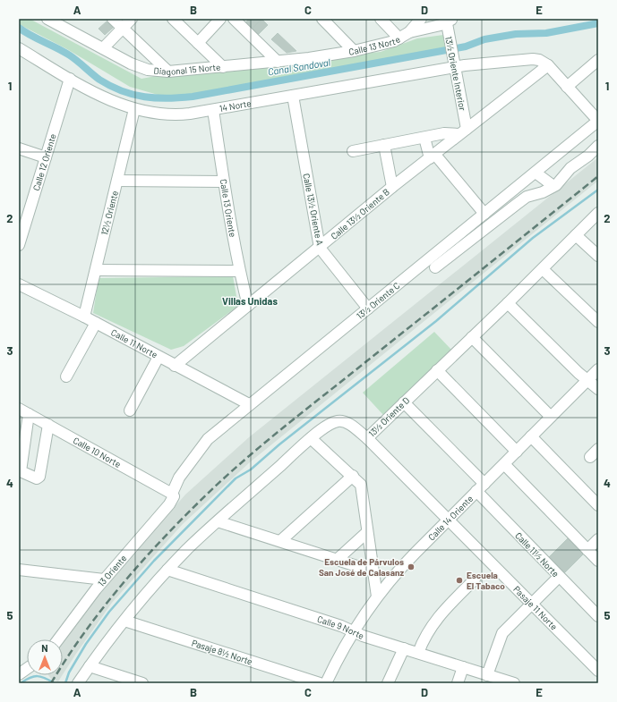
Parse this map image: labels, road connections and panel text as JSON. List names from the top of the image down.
{
  "streets": {
    "street": [
      "Calle 13 Norte",
      "Diagonal 15 Norte",
      "13½ Oriente Interior",
      "14 Norte",
      "Calle 12 Oriente",
      "Calle 13 Oriente",
      "Calle 13½ Oriente A",
      "12½ Oriente",
      "Calle 13½ Oriente B",
      "13½ Oriente C",
      "Calle 11 Norte",
      "13½ Oriente D",
      "Calle 10 Norte",
      "Calle 14 Oriente",
      "Calle 11½ Norte",
      "13 Oriente",
      "Pasaje 11 Norte",
      "Calle 9 Norte",
      "Pasaje 8½ Norte"
    ]
  },
  "crossings": [
    ["Calle 13 Norte", "Diagonal 15 Norte"],
    ["13½ Oriente Interior", "14 Norte"],
    ["13½ Oriente Interior", "Calle 13½ Oriente B"],
    ["14 Norte", "Calle 12 Oriente"],
    ["14 Norte", "Calle 13 Oriente"],
    ["14 Norte", "Calle 13½ Oriente A"],
    ["14 Norte", "12½ Oriente"],
    ["14 Norte", "Calle 13½ Oriente B"],
    ["Calle 13 Oriente", "Calle 13½ Oriente B"],
    ["Calle 13½ Oriente A", "Calle 13½ Oriente B"],
    ["Calle 13½ Oriente A", "13½ Oriente C"],
    ["12½ Oriente", "Calle 11 Norte"],
    ["Calle 13½ Oriente B", "Calle 11 Norte"],
    ["13½ Oriente C", "Calle 11 Norte"],
    ["13½ Oriente C", "Calle 10 Norte"],
    ["13½ Oriente C", "13 Oriente"],
    ["13½ Oriente D", "Calle 11½ Norte"],
    ["13½ Oriente D", "Pasaje 11 Norte"],
    ["13½ Oriente D", "Calle 9 Norte"],
    ["13½ Oriente D", "Pasaje 8½ Norte"],
    ["Calle 10 Norte", "13 Oriente"],
    ["Calle 14 Oriente", "Calle 11½ Norte"],
    ["Calle 14 Oriente", "Pasaje 11 Norte"],
    ["Calle 14 Oriente", "Calle 9 Norte"]
  ],
  "districts": ["Villas Unidas"],
  "water": ["Canal Sandoval"],
  "places": ["Escuela de Párvulos San José de Calasanz", "Escuela El Tabaco"],
  "north": "top",
  "grid": {
    "columns": [
      "A",
      "B",
      "C",
      "D",
      "E"
    ],
    "rows": [
      "1",
      "2",
      "3",
      "4",
      "5"
    ]
  }
}
